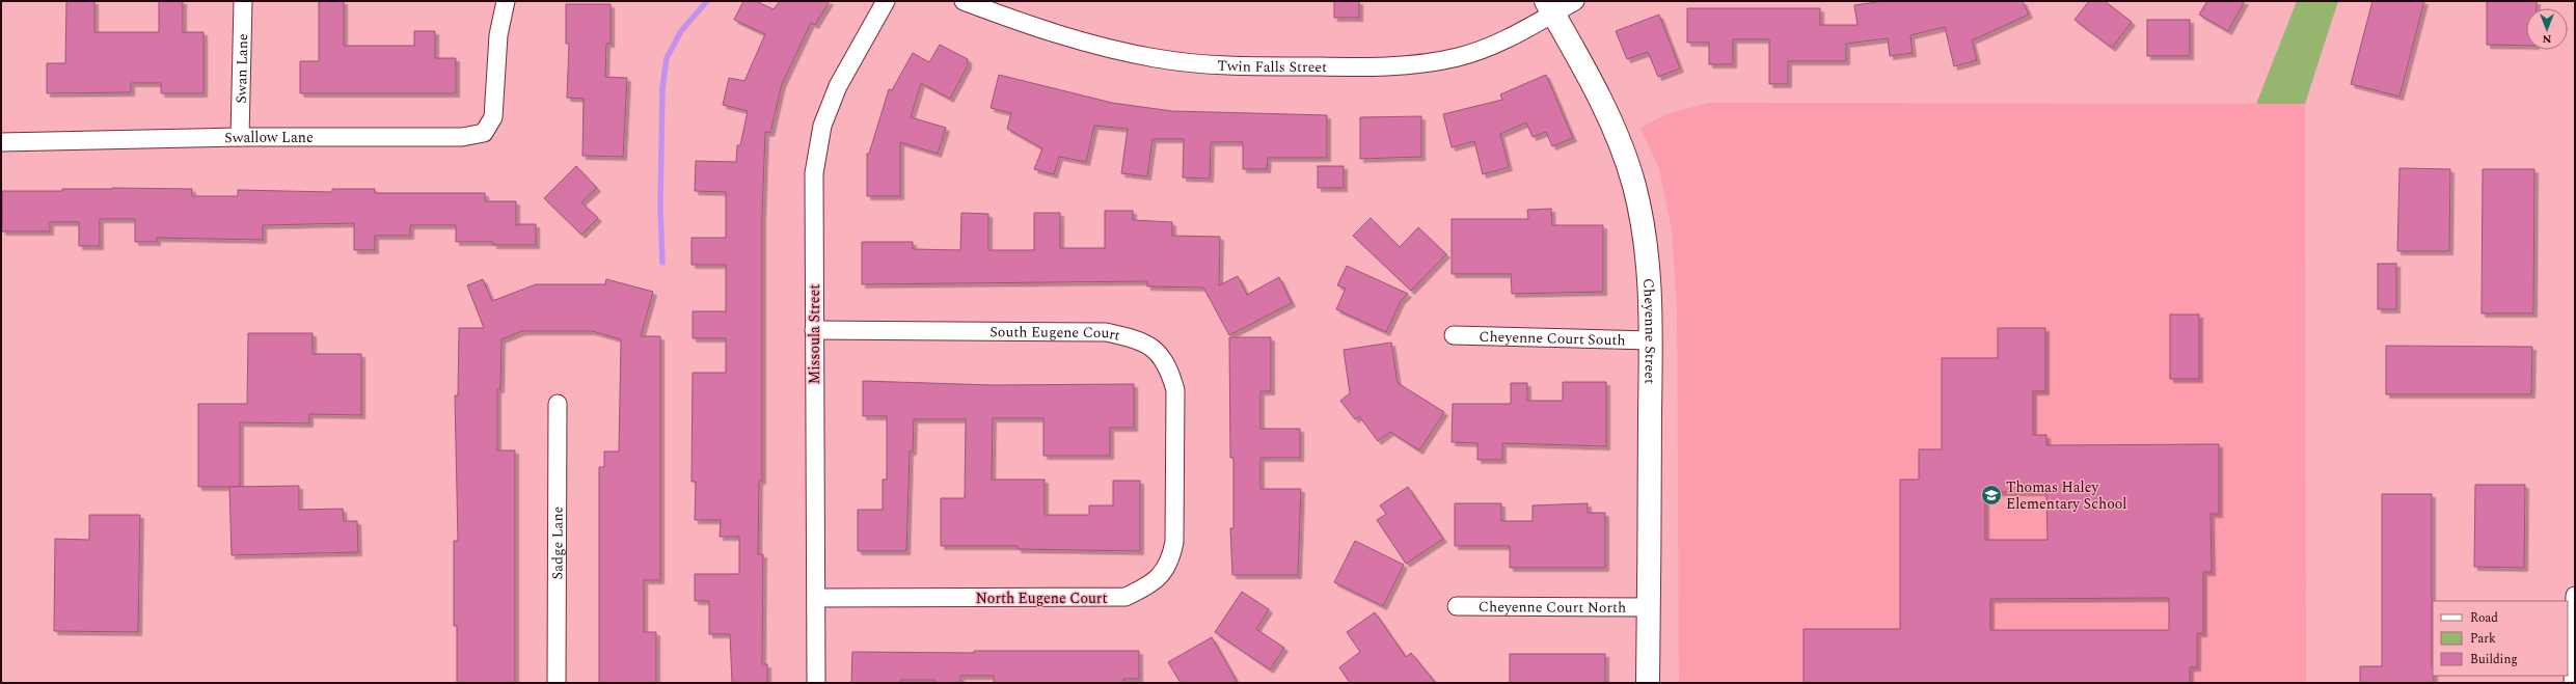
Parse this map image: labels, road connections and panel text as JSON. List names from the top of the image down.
{
  "streets": {
    "street": [
      "Twin Falls Street",
      "Swan Lane",
      "Swallow Lane",
      "Cheyenne Street",
      "Missoula Street",
      "South Eugene Court",
      "Cheyenne Court South",
      "Sadge Lane",
      "North Eugene Court",
      "Cheyenne Court North"
    ]
  },
  "crossings": [
    ["Twin Falls Street", "Cheyenne Street"],
    ["Swan Lane", "Swallow Lane"],
    ["Cheyenne Street", "Cheyenne Court South"],
    ["Cheyenne Street", "Cheyenne Court North"],
    ["Missoula Street", "South Eugene Court"],
    ["Missoula Street", "North Eugene Court"],
    ["South Eugene Court", "North Eugene Court"]
  ],
  "places": {
    "school or university": ["Thomas Haley Elementary School"]
  },
  "legend": ["Road", "Park", "Building"],
  "north": "bottom"
}
